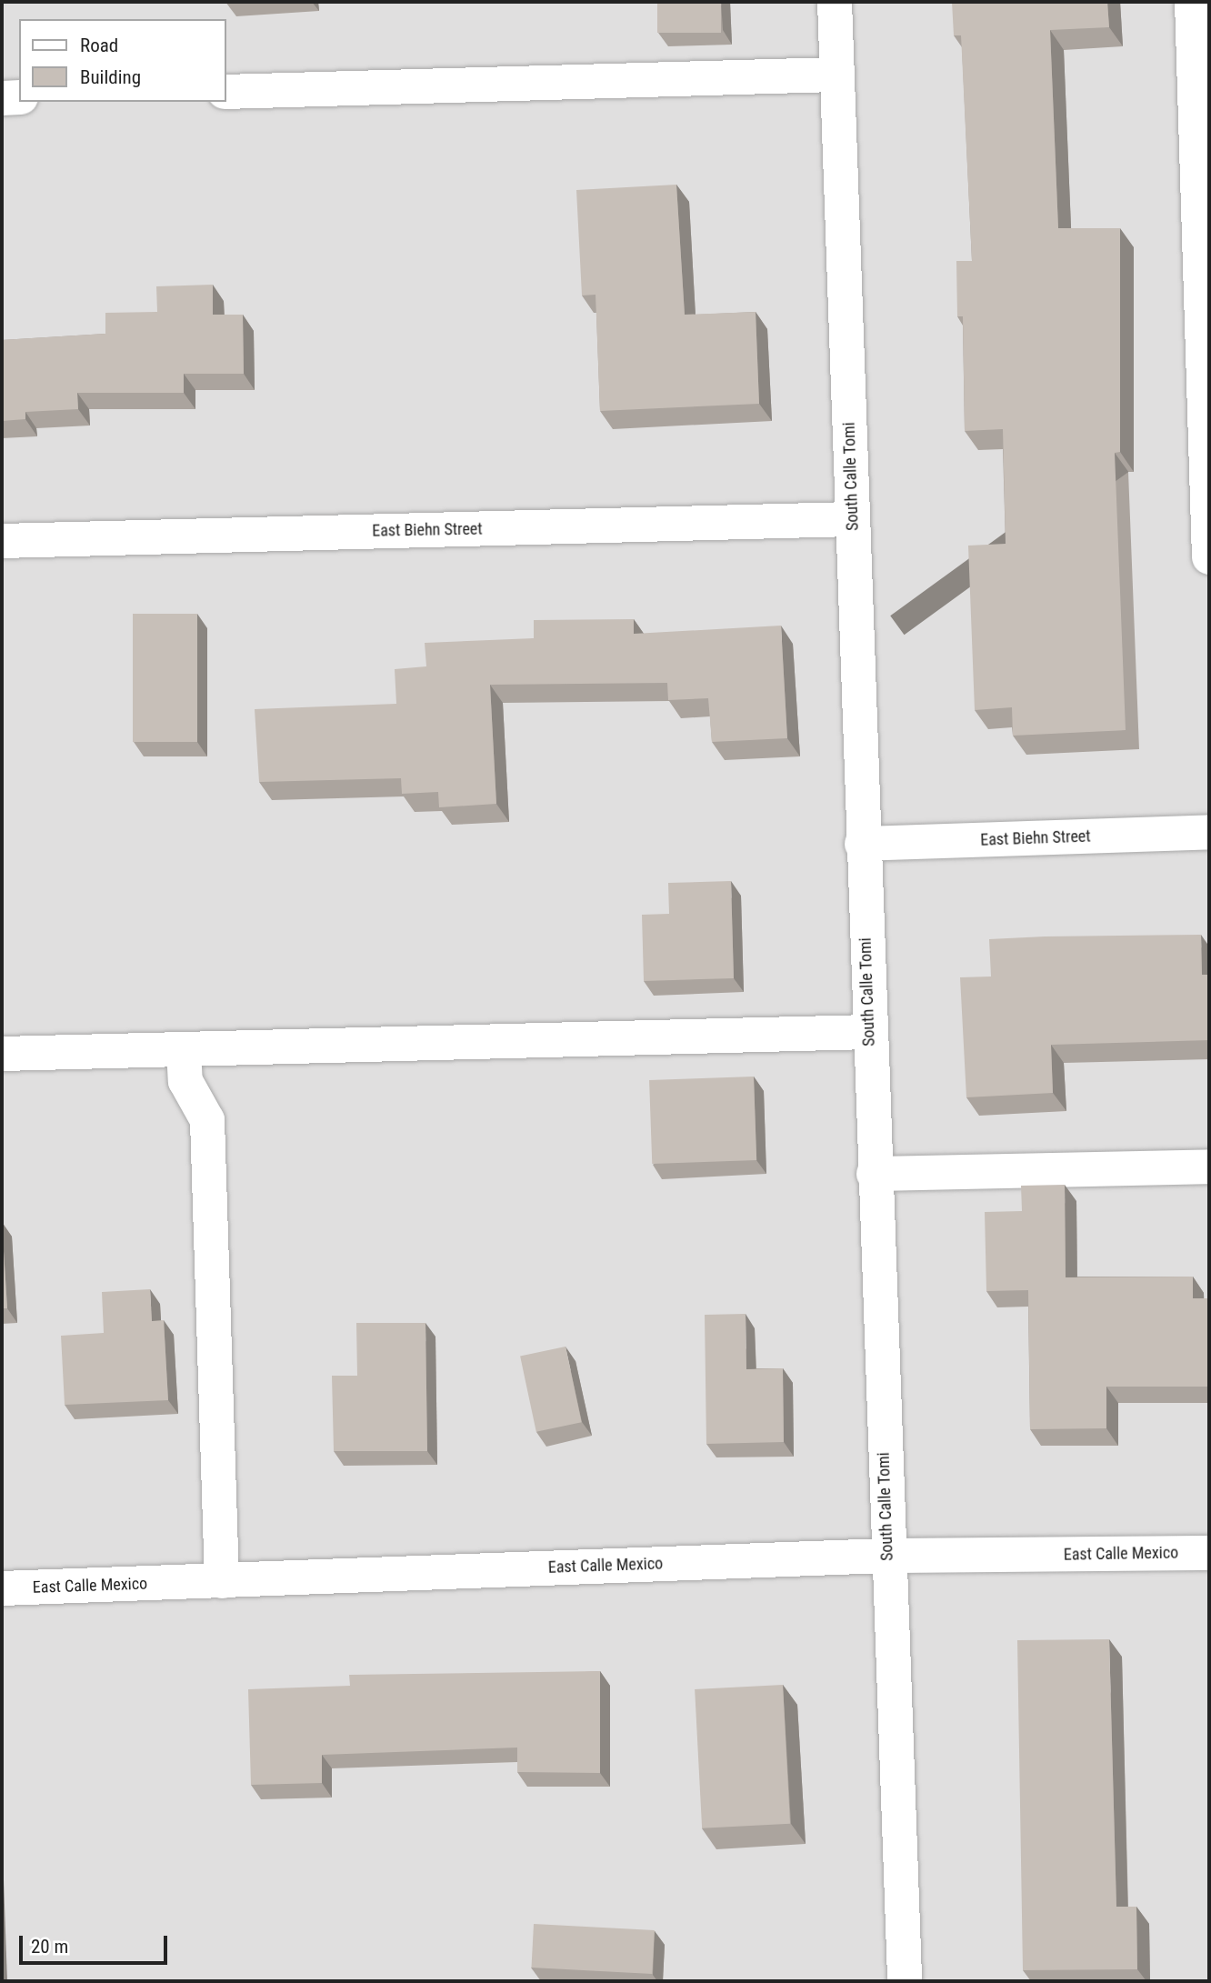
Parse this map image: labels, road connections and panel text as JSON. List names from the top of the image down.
{
  "streets": {
    "street": ["South Calle Tomi", "East Biehn Street", "East Calle Mexico"]
  },
  "crossings": [
    ["South Calle Tomi", "East Biehn Street"],
    ["South Calle Tomi", "East Calle Mexico"]
  ],
  "legend": ["Road", "Building"],
  "scale_bar": "20 m"
}
